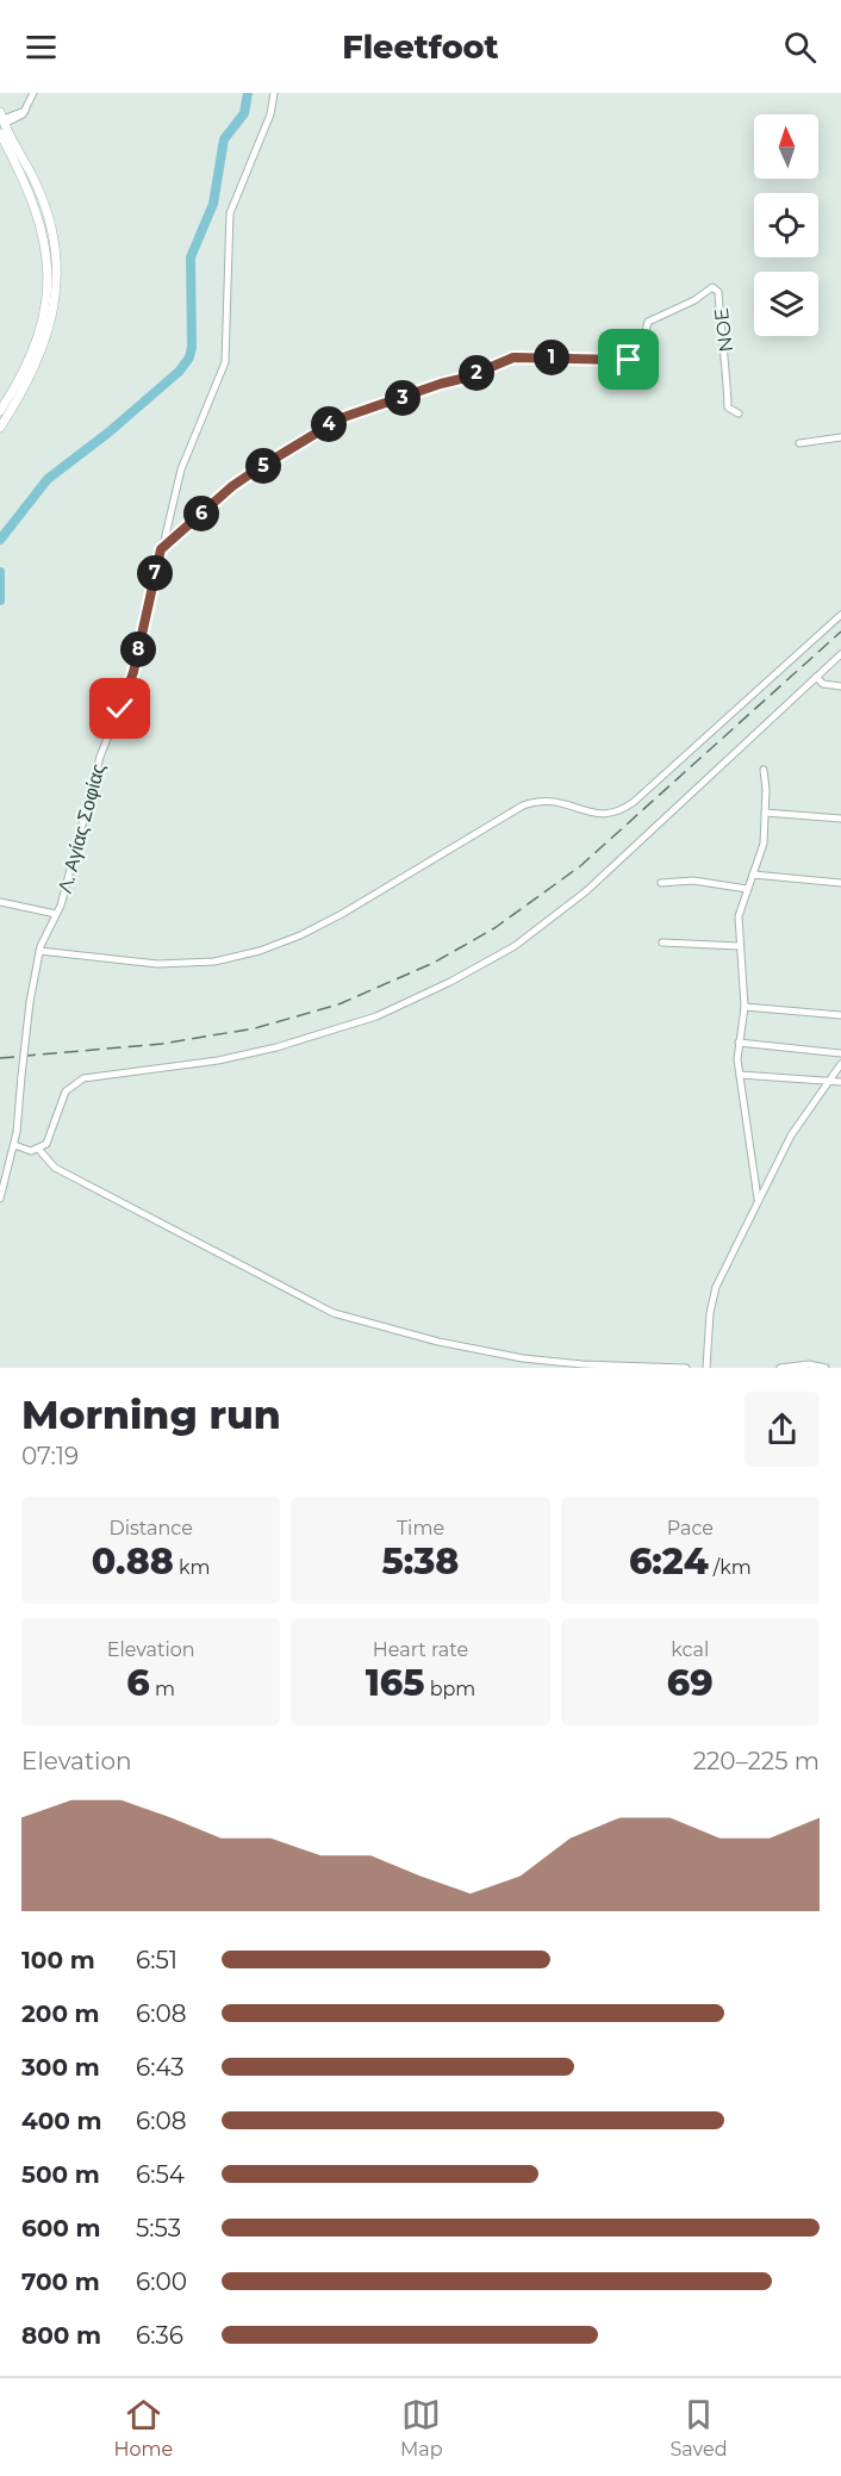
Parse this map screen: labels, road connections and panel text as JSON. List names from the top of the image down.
{
  "streets": {
    "street": ["NOE", "Λ. Αγίας Σοφίας"]
  },
  "crossings": [
    ["NOE", "Λ. Αγίας Σοφίας"]
  ],
  "north": "top",
  "page": {
    "header": "Fleetfoot",
    "pins": [
      "1",
      "2",
      "3",
      "4",
      "5",
      "6",
      "7",
      "8"
    ],
    "heading": ["Morning run", "07:19"],
    "stats": [
      ["Distance", "0.88 km"],
      ["Time", "5:38"],
      ["Pace", "6:24 /km"],
      ["Elevation", "6 m"],
      ["Heart rate", "165 bpm"],
      ["kcal", "69"]
    ],
    "chart": ["Elevation", "220–225 m"],
    "list": [
      {
        "name": "100 m",
        "note": "6:51"
      },
      {
        "name": "200 m",
        "note": "6:08"
      },
      {
        "name": "300 m",
        "note": "6:43"
      },
      {
        "name": "400 m",
        "note": "6:08"
      },
      {
        "name": "500 m",
        "note": "6:54"
      },
      {
        "name": "600 m",
        "note": "5:53"
      },
      {
        "name": "700 m",
        "note": "6:00"
      },
      {
        "name": "800 m",
        "note": "6:36"
      }
    ],
    "tabs": ["Home", "Map", "Saved"]
  }
}
